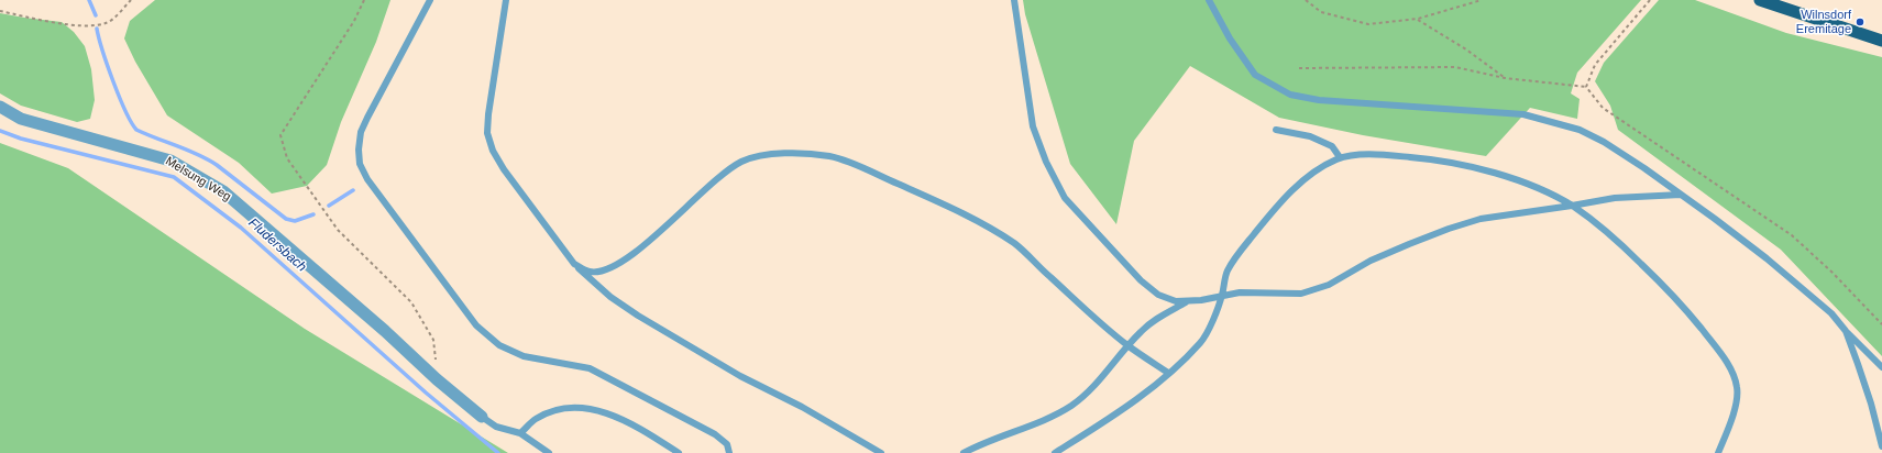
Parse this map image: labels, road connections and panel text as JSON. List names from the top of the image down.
{
  "streets": {
    "street": ["Melsung Weg"]
  },
  "water": ["Fludersbach"],
  "places": ["Wilnsdorf Eremitage"]
}
